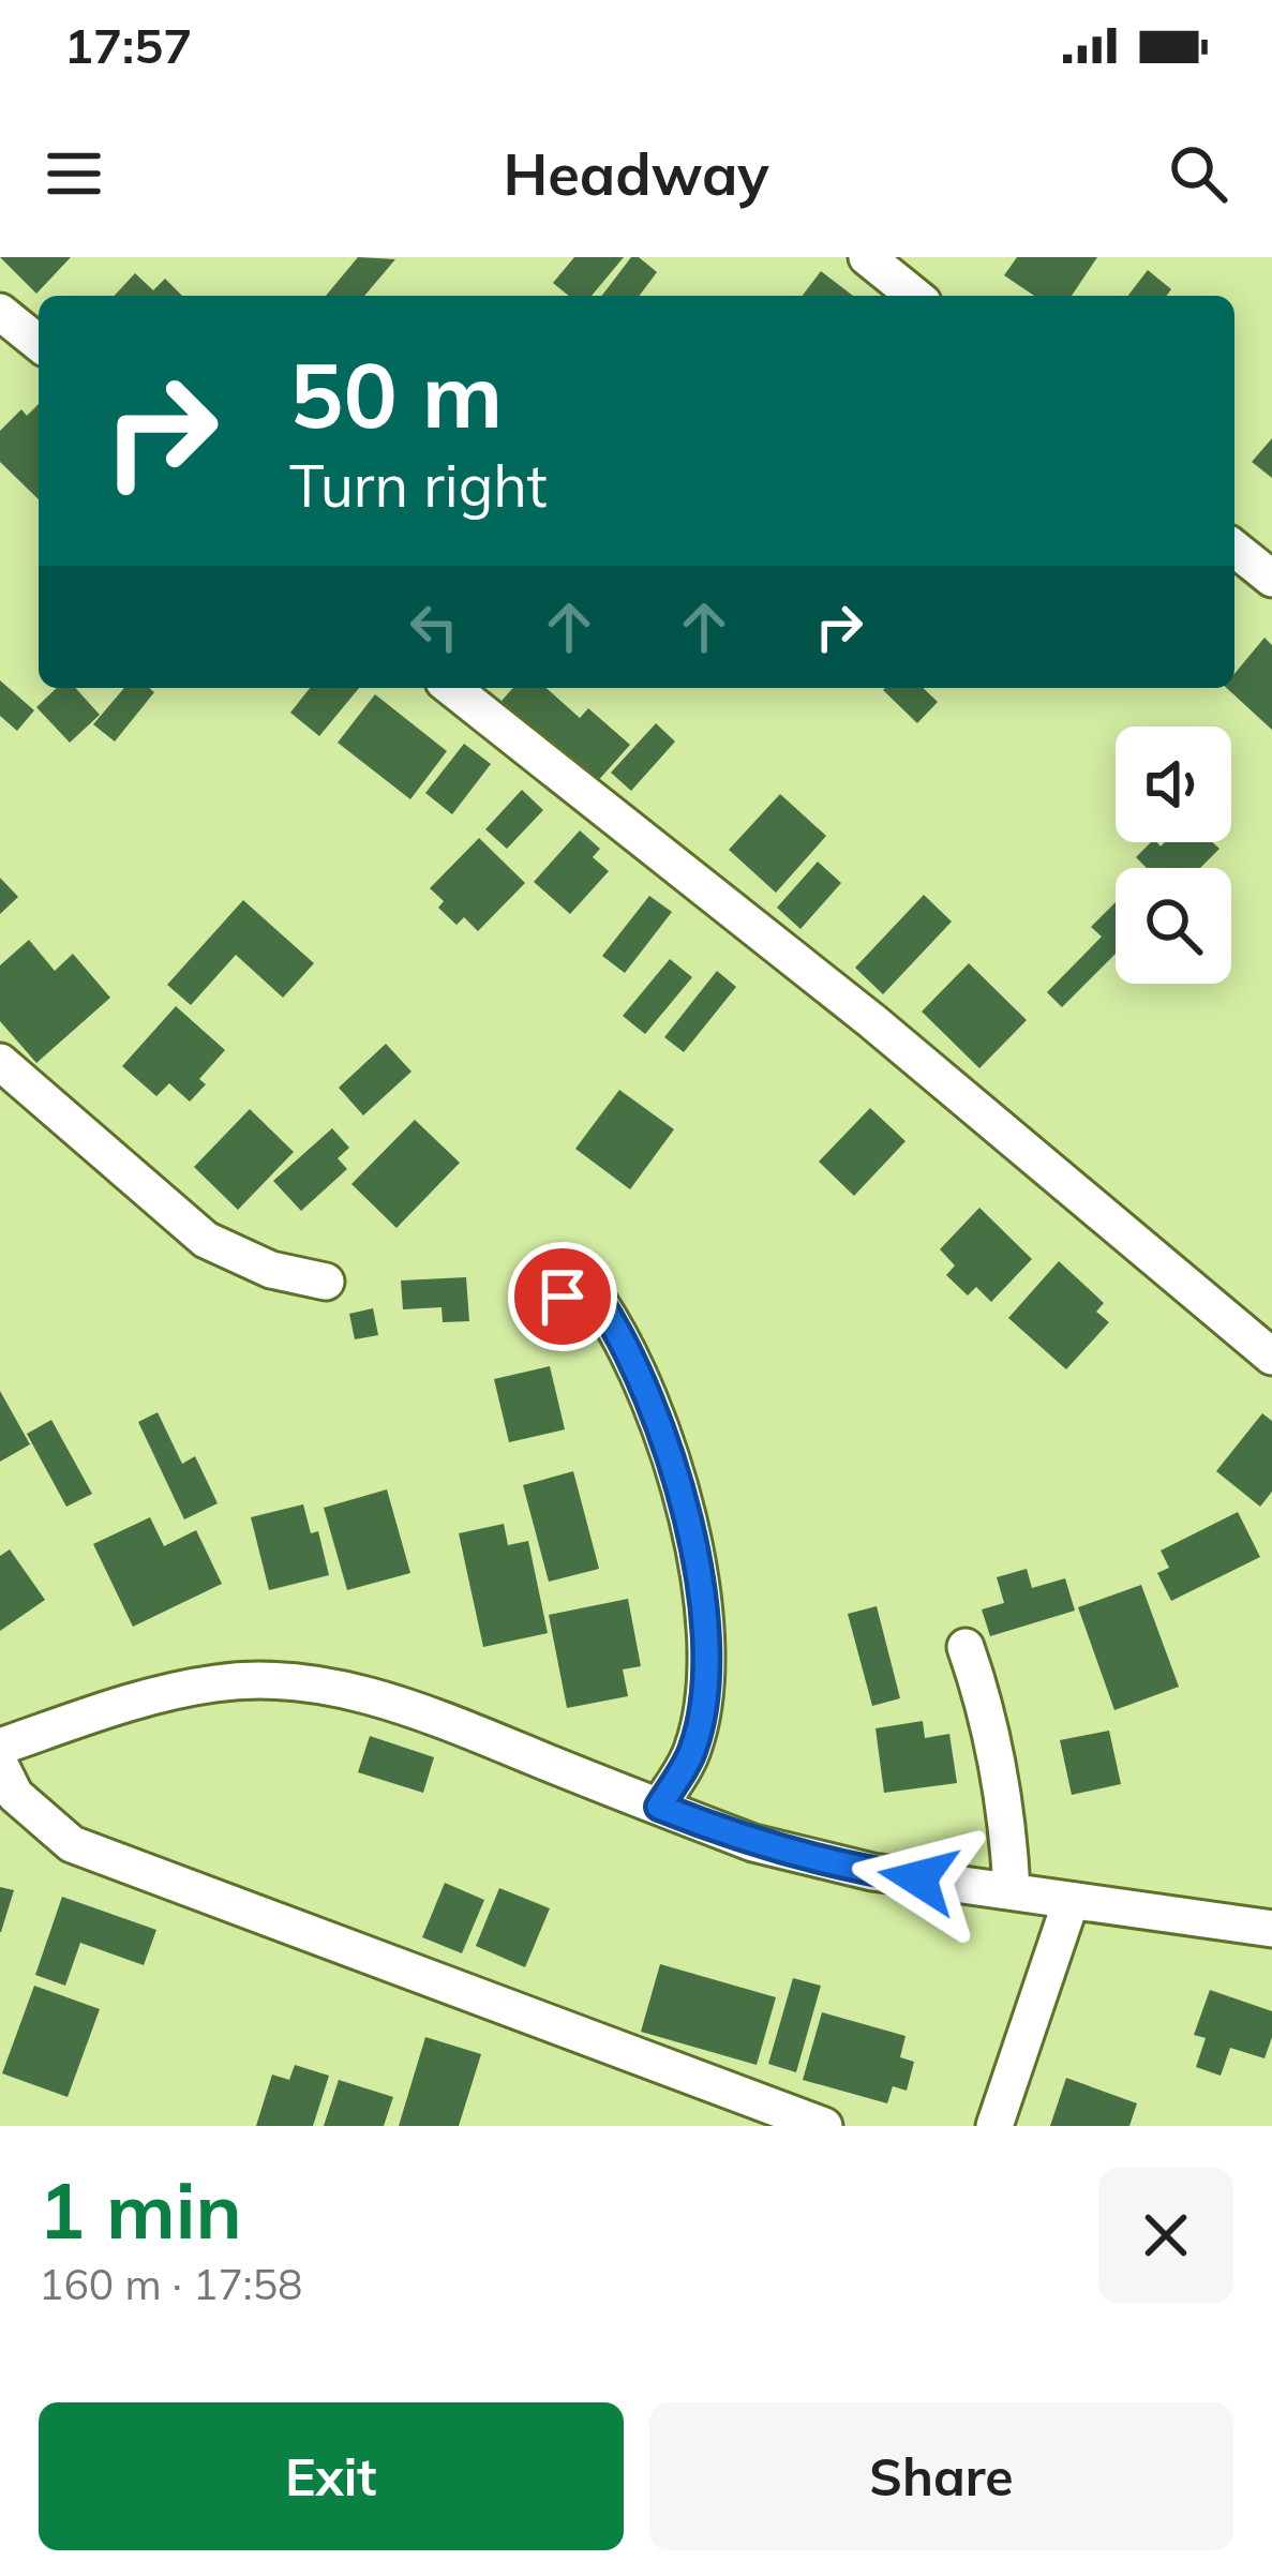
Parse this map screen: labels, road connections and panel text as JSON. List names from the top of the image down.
{
  "page": {
    "status": "17:57",
    "header": "Headway",
    "turn": ["50 m", "Turn right"],
    "heading": ["1 min", "160 m · 17:58"],
    "buttons": ["Exit", "Share"]
  }
}
